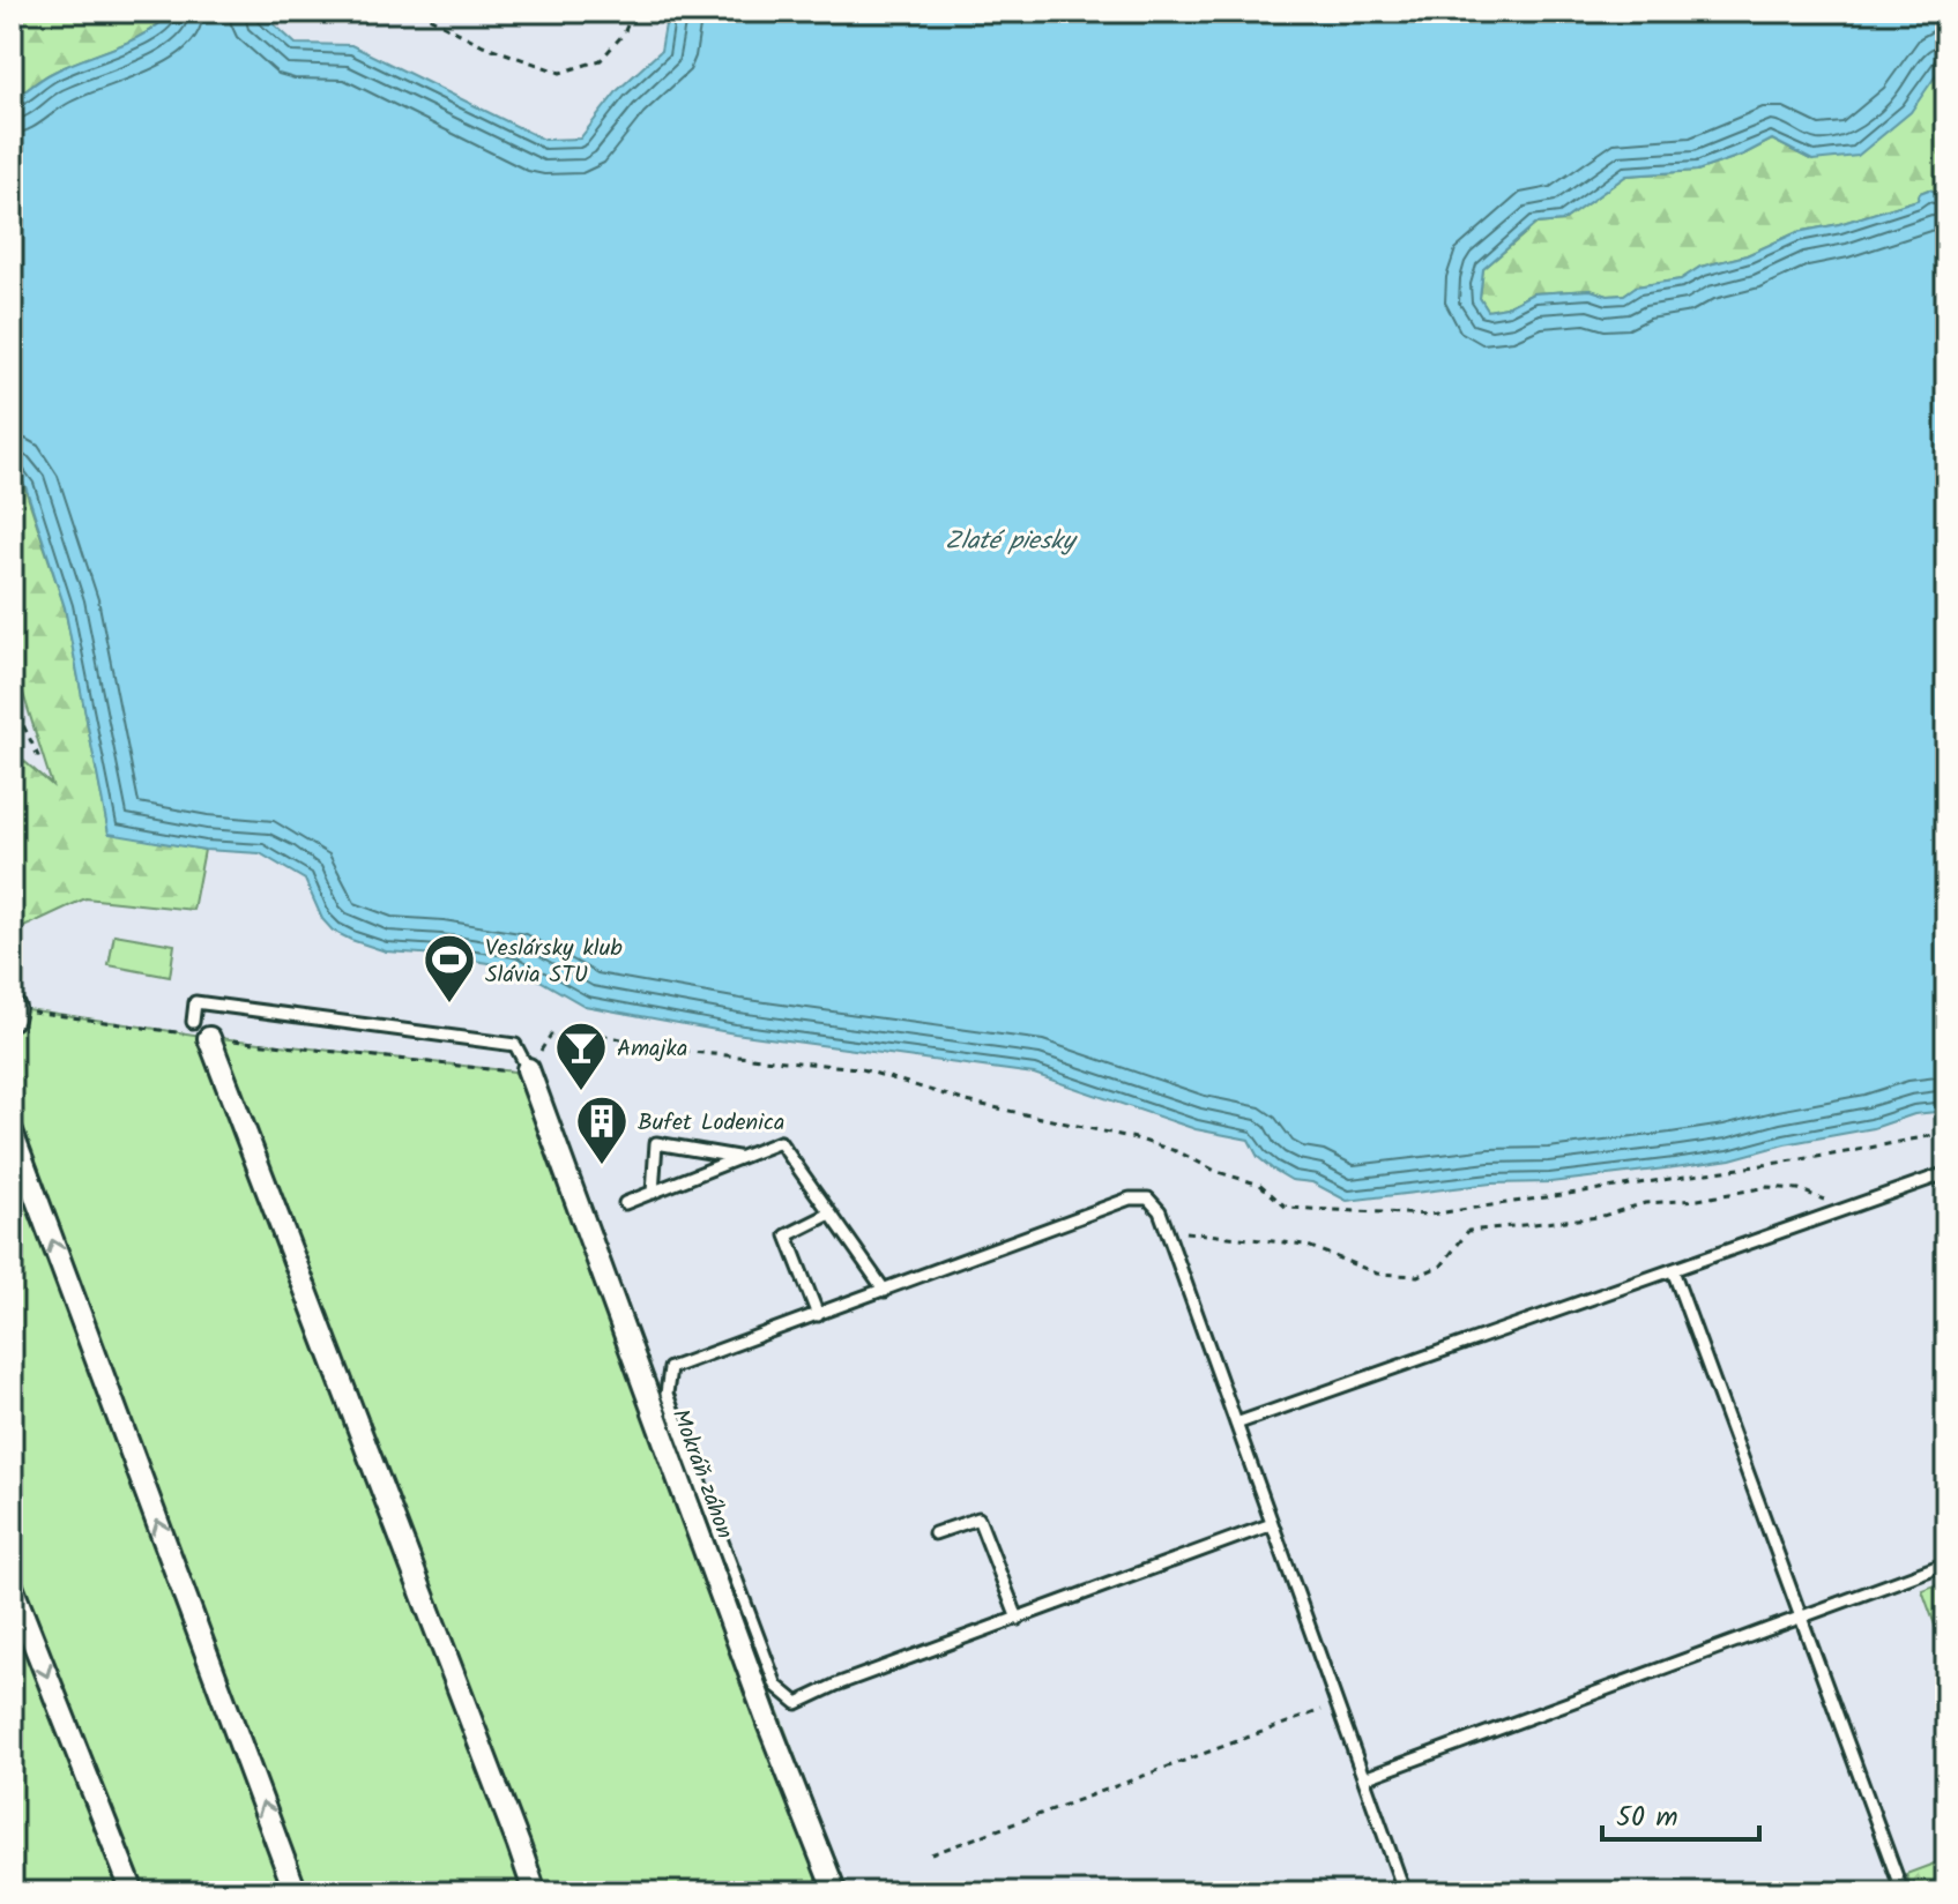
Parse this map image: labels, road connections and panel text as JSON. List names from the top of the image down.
{
  "streets": {
    "street": ["Mokráň záhon"]
  },
  "water": ["Zlaté piesky"],
  "places": {
    "sports": ["Veslársky klub Slávia STU"],
    "bar": ["Amajka"],
    "building": ["Bufet Lodenica"]
  },
  "scale_bar": "50 m"
}
